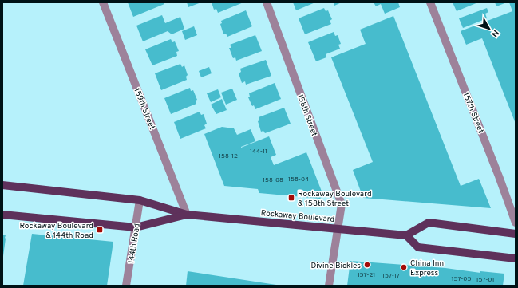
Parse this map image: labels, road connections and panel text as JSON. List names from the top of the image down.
{
  "streets": {
    "main road": ["Rockaway Boulevard"],
    "street": [
      "159th Street",
      "157th Street",
      "158th Street",
      "144th Road"
    ]
  },
  "crossings": [
    ["159th Street", "Rockaway Boulevard"],
    ["158th Street", "Rockaway Boulevard"],
    ["Rockaway Boulevard", "144th Road"]
  ],
  "places": {
    "transit": ["Rockaway Boulevard & 158th Street", "Rockaway Boulevard & 144th Road"],
    "other": ["Divine Bickles", "China Inn Express"]
  },
  "house_numbers": [
    "144-11",
    "158-12",
    "158-04",
    "158-08",
    "157-21",
    "157-17",
    "157-05",
    "157-01"
  ],
  "north": "bottom right"
}
